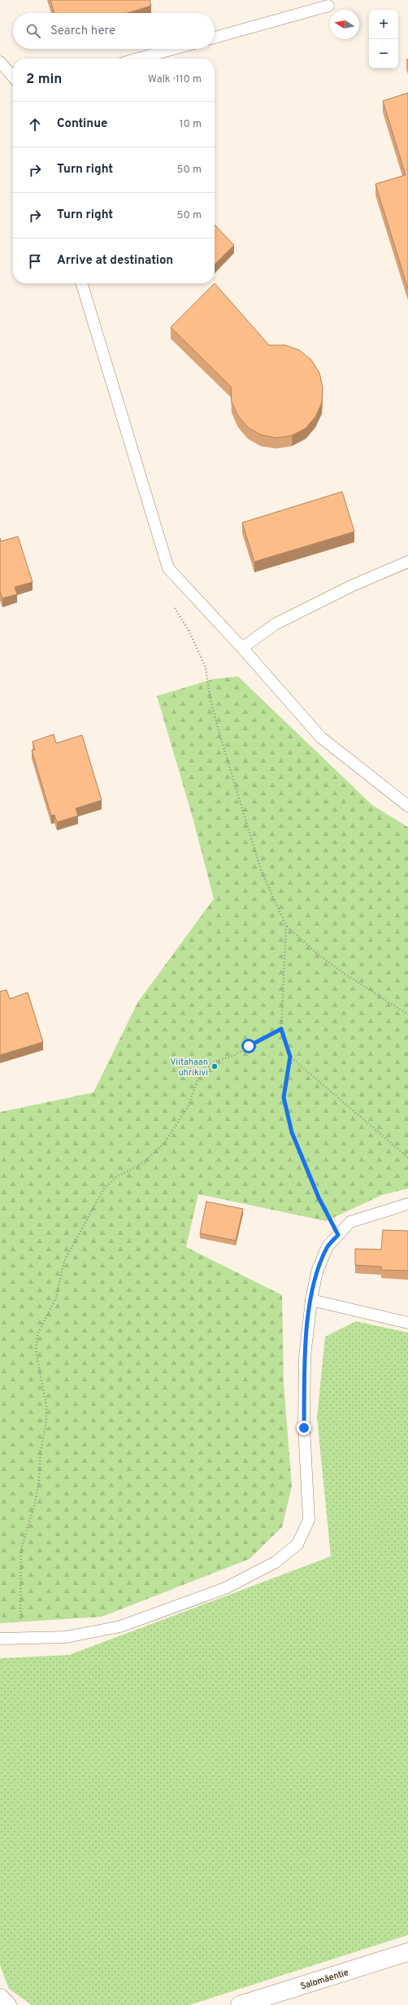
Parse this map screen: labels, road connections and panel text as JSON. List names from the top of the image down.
{
  "streets": {
    "street": ["Salomäentie"]
  },
  "places": ["Viitahaan uhrikivi"],
  "north": "left",
  "page": {
    "map_buttons": ["+", "−"],
    "search": "Search here",
    "heading": ["2 min", "Walk · 110 m"],
    "list": [
      ["Continue", "10 m"],
      ["Turn right", "50 m"],
      ["Turn right", "50 m"],
      "Arrive at destination"
    ]
  }
}
